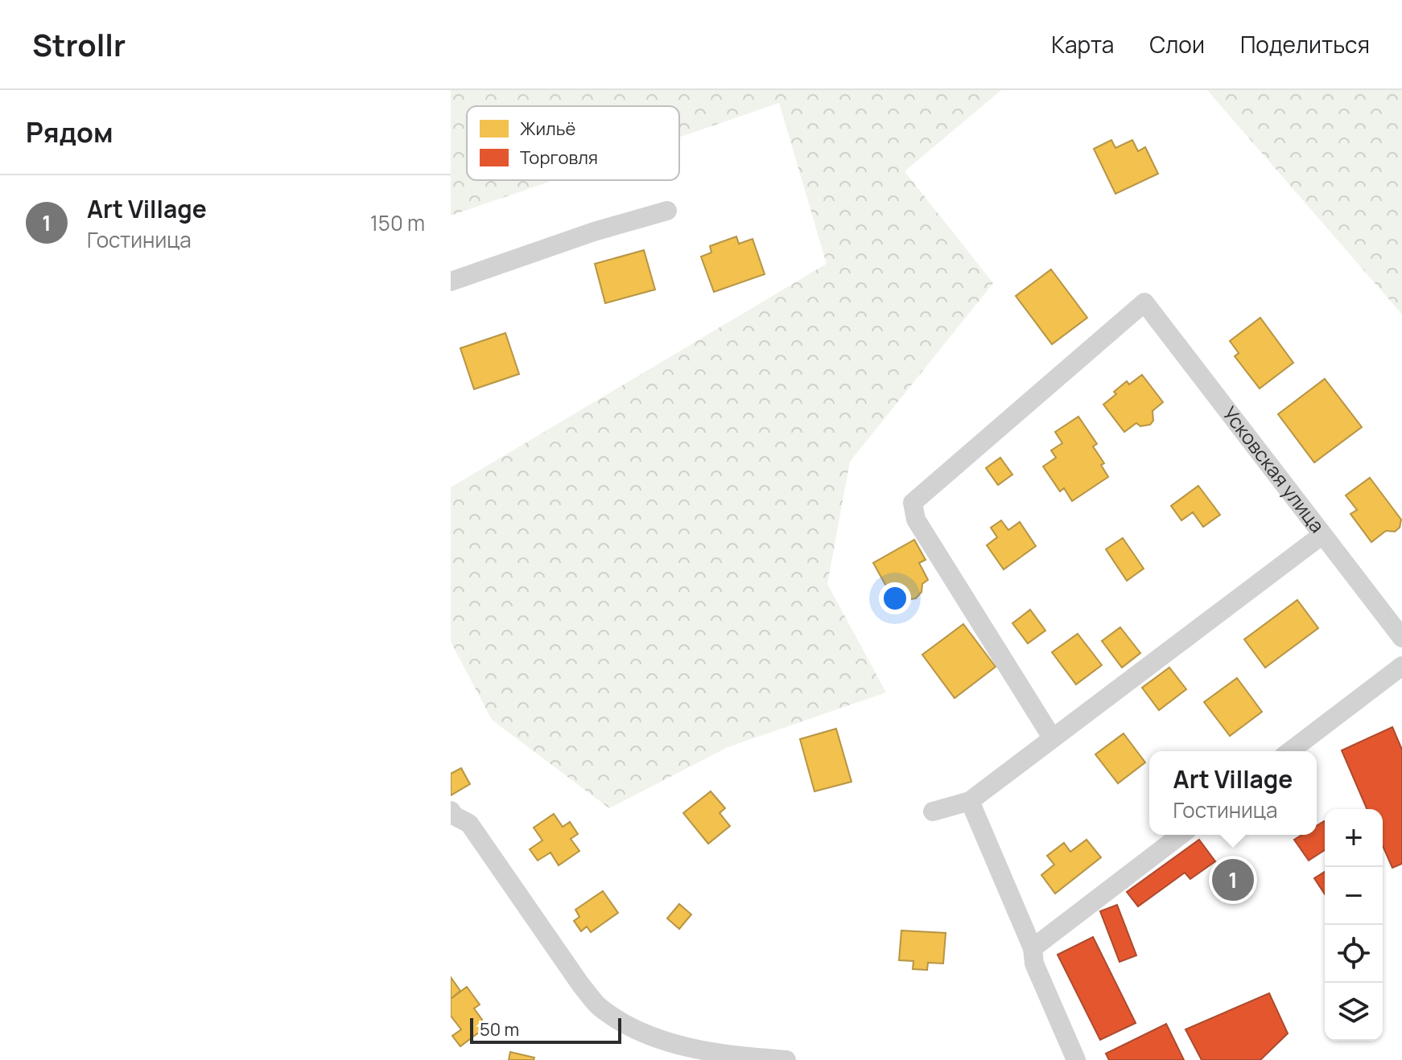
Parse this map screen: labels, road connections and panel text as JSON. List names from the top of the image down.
{
  "streets": {
    "street": ["Усковская улица"]
  },
  "legend": ["Жильё", "Торговля"],
  "scale_bar": "50 m",
  "page": {
    "header": "Strollr",
    "nav": ["Карта", "Слои", "Поделиться"],
    "heading": "Рядом",
    "list": [
      {
        "mark": "1",
        "name": "Art Village",
        "note": "Гостиница",
        "value": "150 m"
      }
    ],
    "popup": ["Art Village", "Гостиница"],
    "map_buttons": ["+", "−"],
    "pins": "1",
    "scale": "50 m"
  }
}
